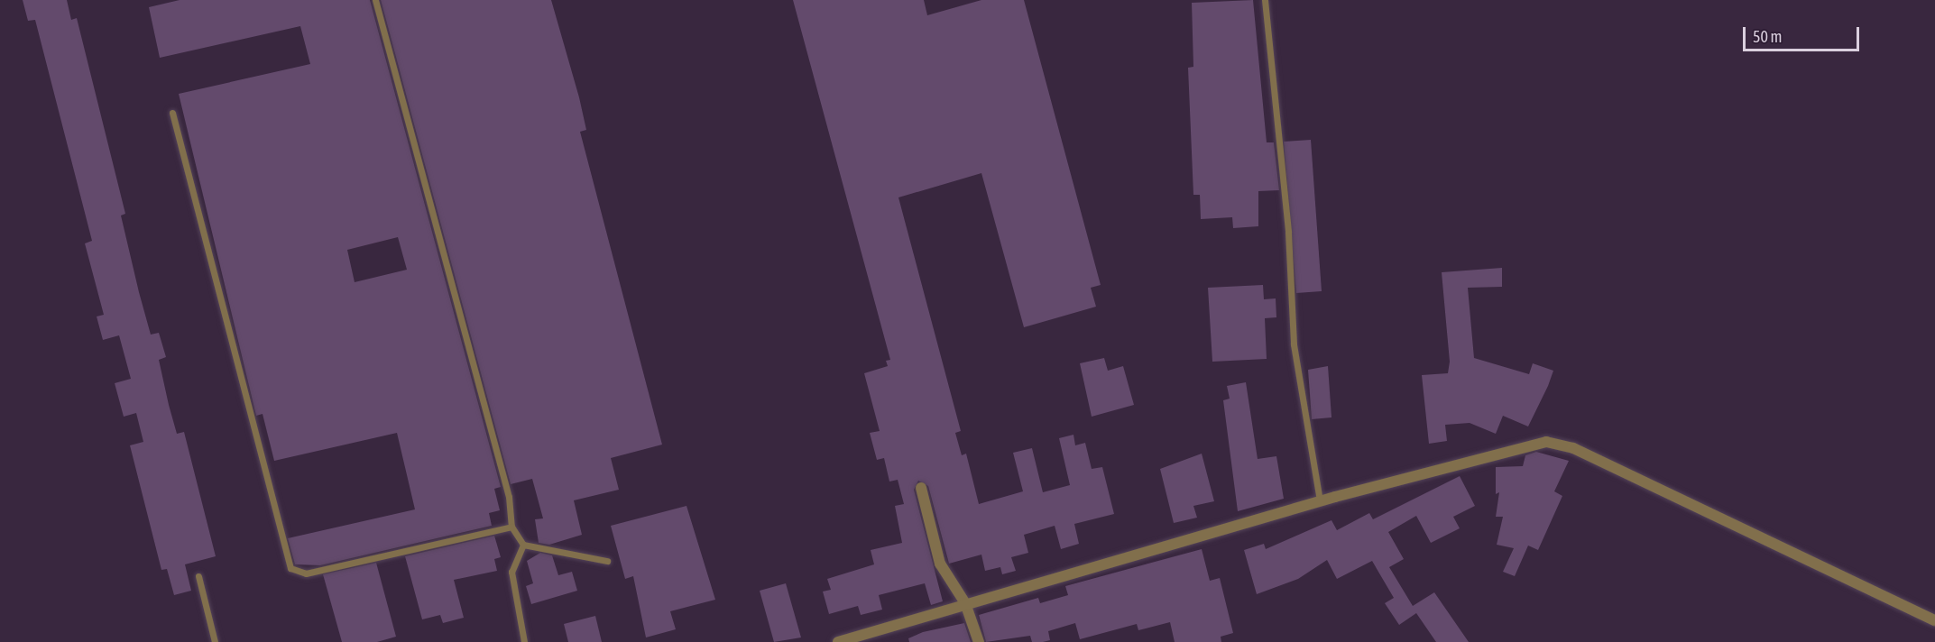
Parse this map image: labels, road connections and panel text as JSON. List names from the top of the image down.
{
  "scale_bar": "50 m"
}
